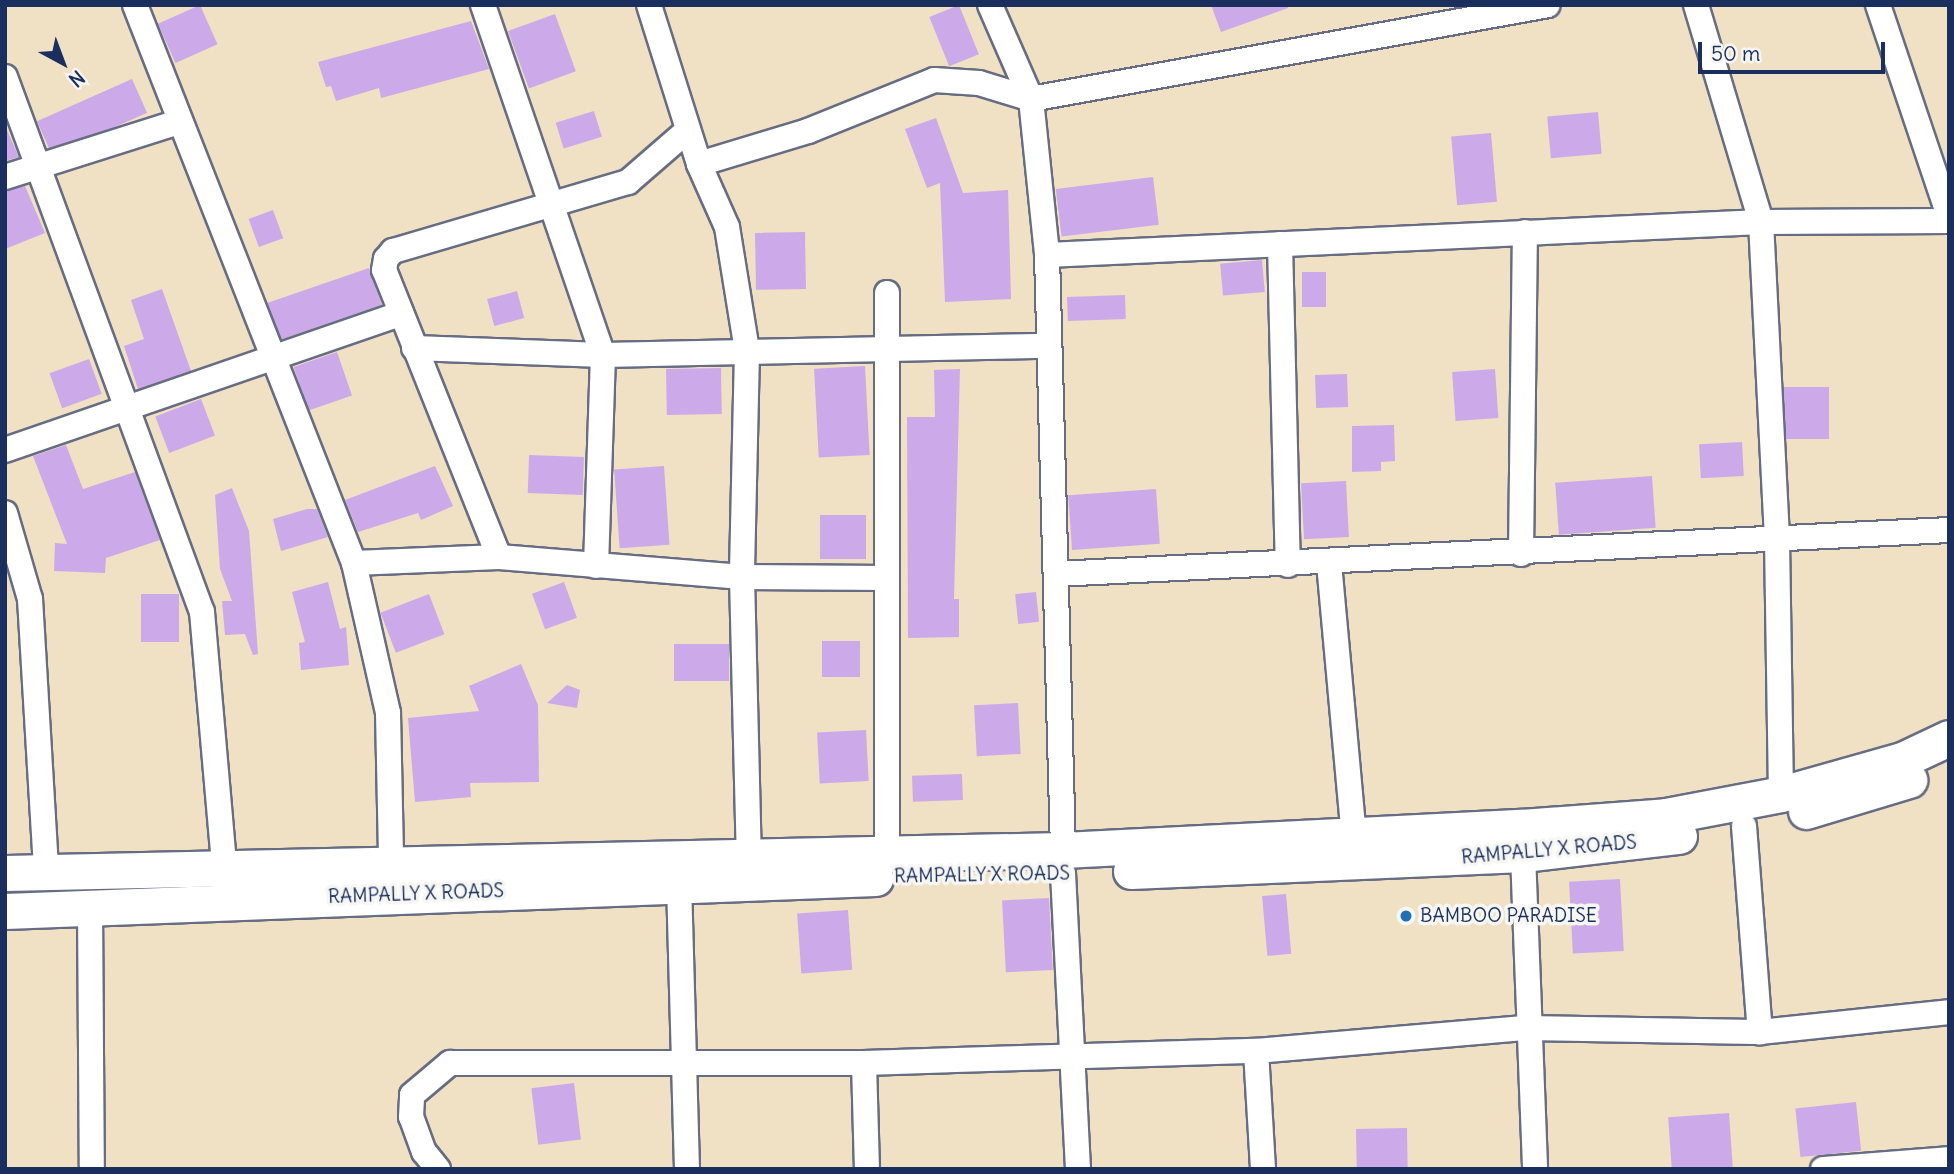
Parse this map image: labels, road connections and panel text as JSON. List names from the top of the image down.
{
  "streets": {
    "main road": ["RAMPALLY X ROADS"]
  },
  "places": ["BAMBOO PARADISE"],
  "scale_bar": "50 m",
  "north": "bottom right"
}
